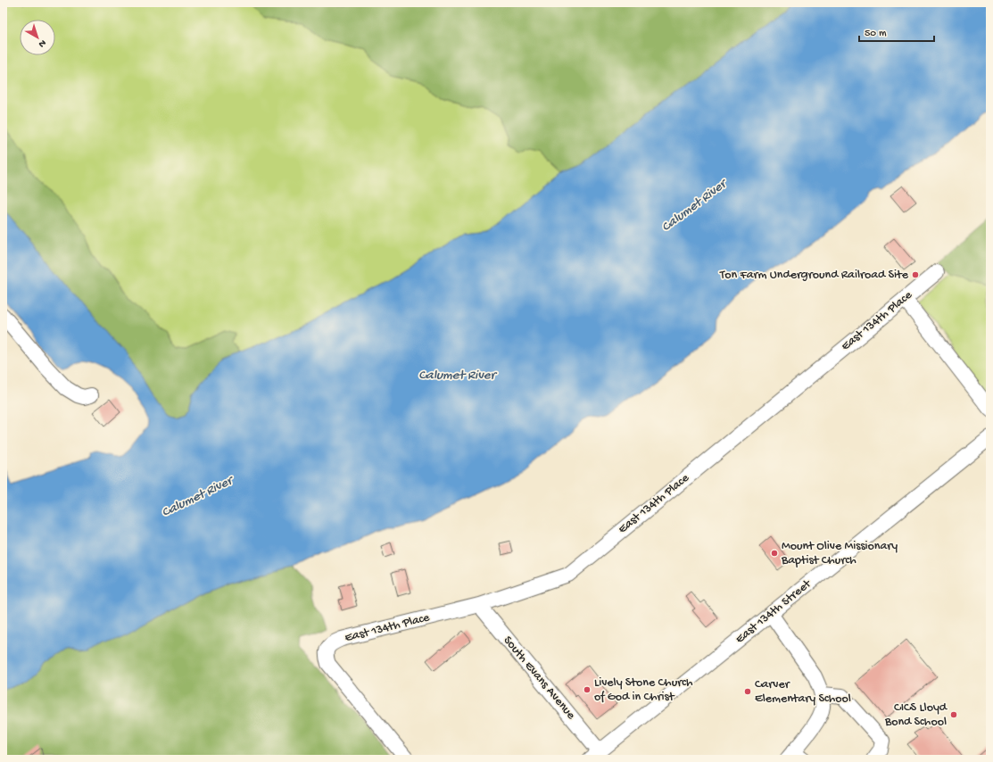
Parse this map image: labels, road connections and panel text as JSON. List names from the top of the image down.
{
  "streets": {
    "street": ["East 134th Place", "East 134th Street", "South Evans Avenue"]
  },
  "crossings": [
    ["East 134th Place", "South Evans Avenue"],
    ["East 134th Street", "South Evans Avenue"]
  ],
  "water": ["Calumet River"],
  "places": [
    "Ton Farm Underground Railroad Site",
    "Mount Olive Missionary Baptist Church",
    "Lively Stone Church of God in Christ",
    "Carver Elementary School",
    "CICS Lloyd Bond School"
  ],
  "scale_bar": "50 m",
  "north": "bottom right"
}
